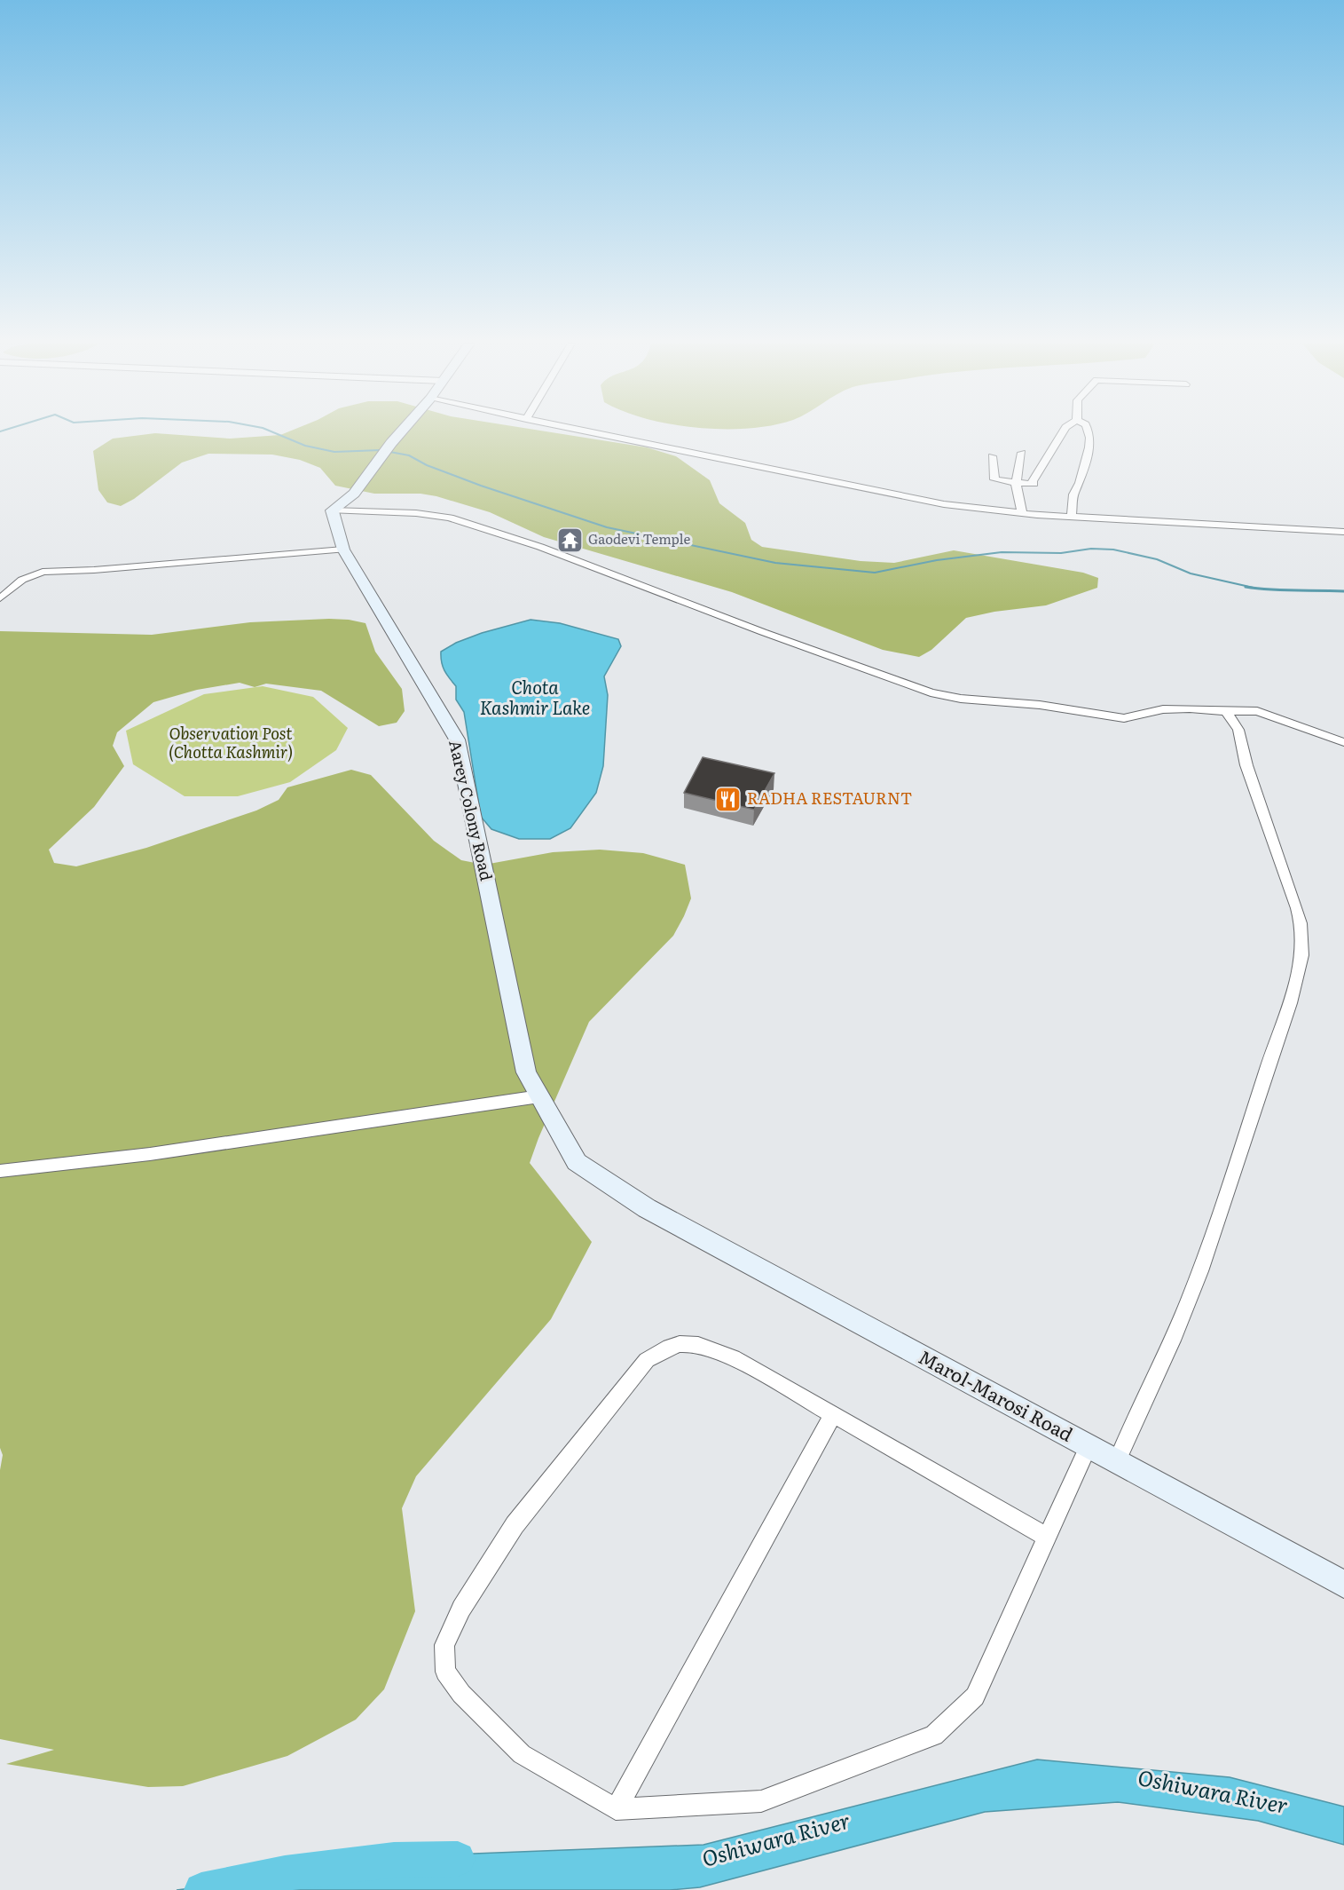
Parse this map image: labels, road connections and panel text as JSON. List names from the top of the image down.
{
  "streets": {
    "main road": ["Aarey Colony Road", "Marol-Marosi Road"]
  },
  "crossings": [
    ["Aarey Colony Road", "Marol-Marosi Road"]
  ],
  "water": ["Chota Kashmir Lake", "Oshiwara River"],
  "parks": ["Observation Post (Chotta Kashmir)"],
  "places": {
    "temple": ["Gaodevi Temple"],
    "restaurant": ["RADHA RESTAURNT"]
  }
}
